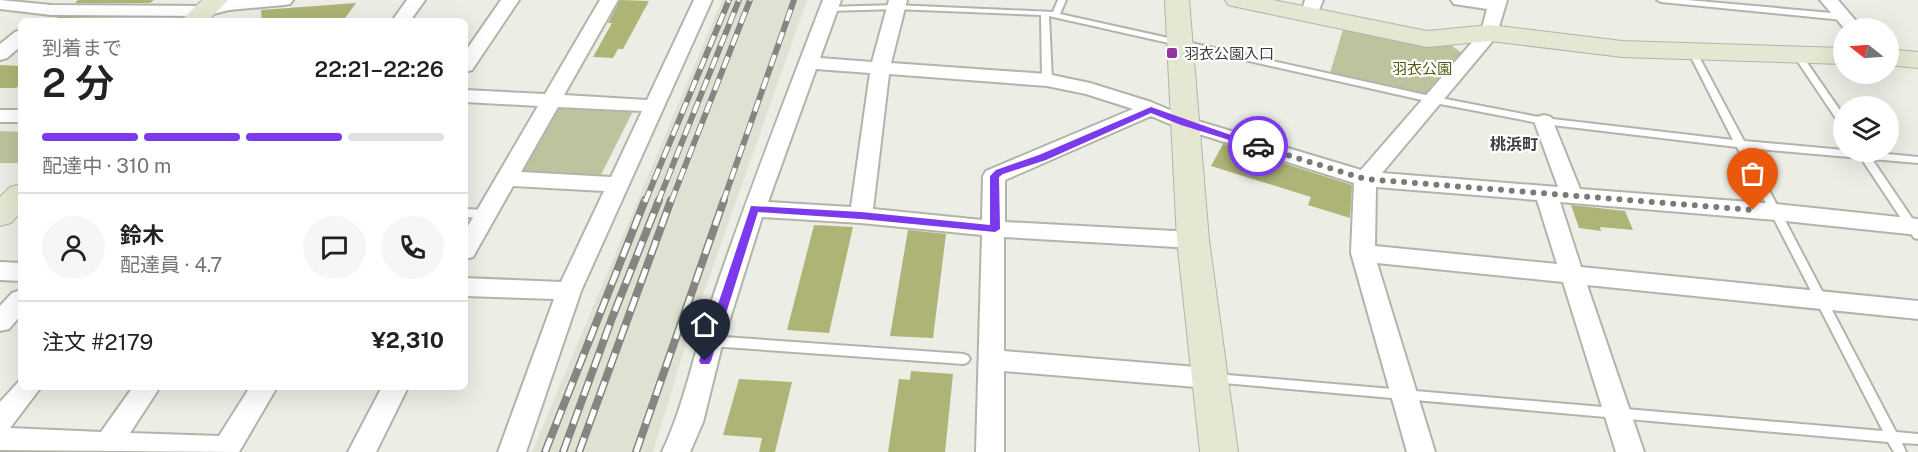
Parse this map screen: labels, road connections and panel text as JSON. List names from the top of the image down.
{
  "districts": ["桃浜町"],
  "parks": ["羽衣公園"],
  "places": {
    "transit": ["羽衣公園入口"]
  },
  "north": "left",
  "page": {
    "heading": ["2 分", "到着まで", "22:21–22:26"],
    "panel": [
      "鈴木",
      "配達員 · 4.7",
      "注文 #2179",
      "¥2,310"
    ],
    "bar": "配達中 · 310 m"
  }
}
